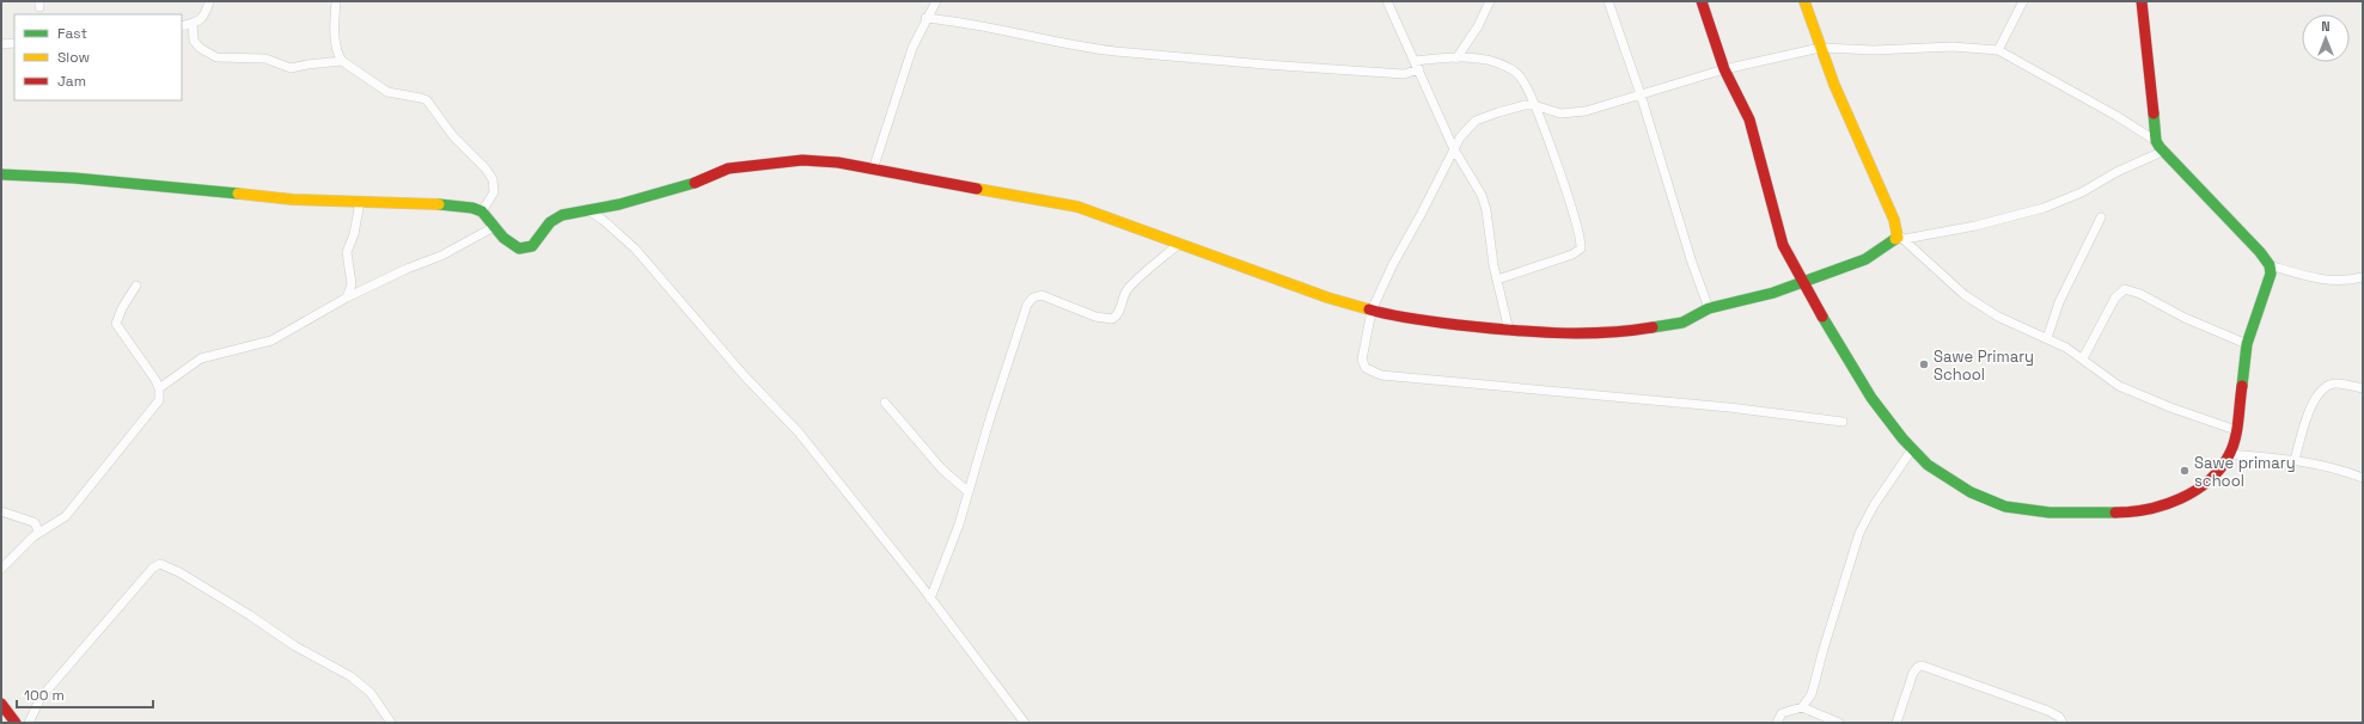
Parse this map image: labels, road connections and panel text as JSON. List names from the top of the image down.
{
  "places": ["Sawe Primary School", "Sawe primary school"],
  "legend": ["Fast", "Slow", "Jam"],
  "scale_bar": "100 m",
  "north": "top"
}
